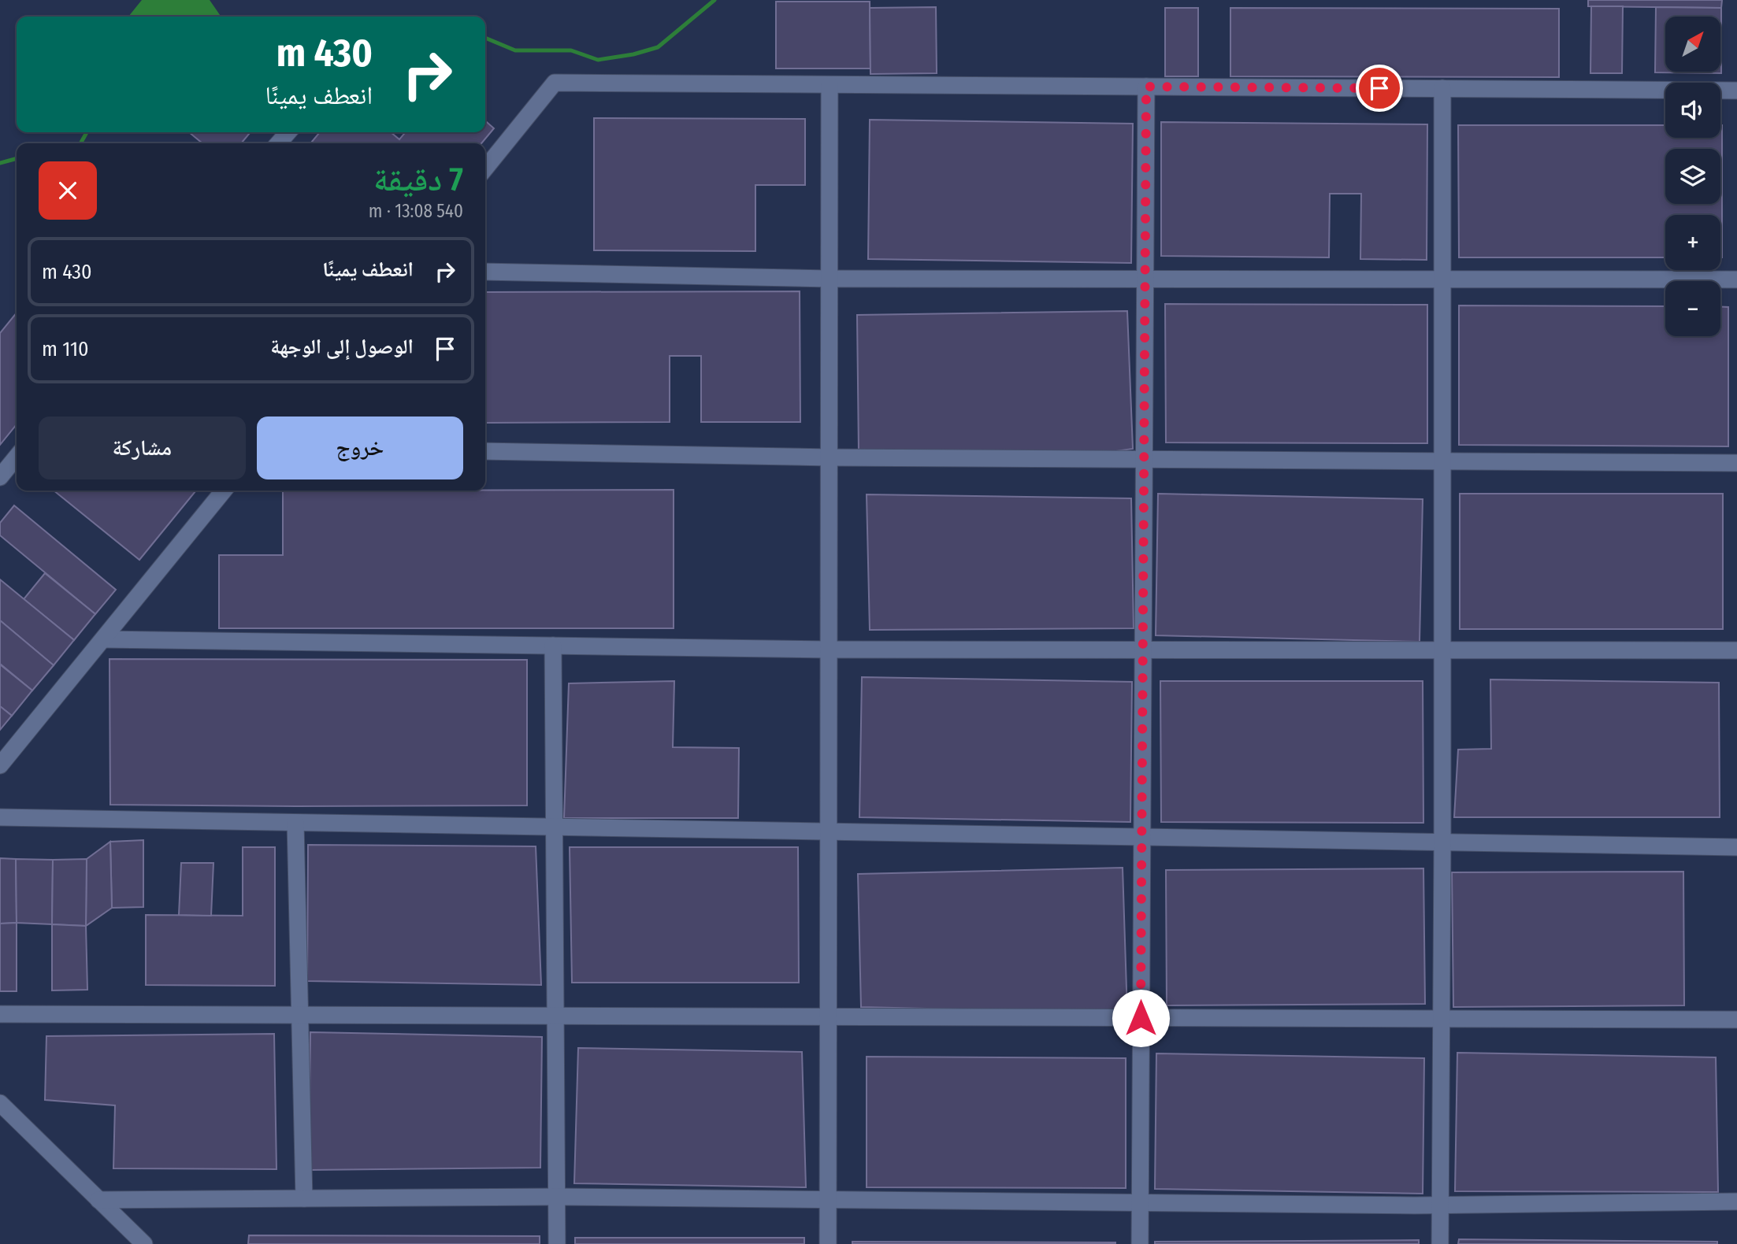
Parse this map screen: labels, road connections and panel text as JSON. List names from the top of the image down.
{
  "north": "top right",
  "page": {
    "map_buttons": ["+", "−"],
    "turn": ["430 m", "انعطف يمينًا"],
    "heading": ["7 دقيقة", "540 m · 13:08"],
    "list": [
      {
        "name": "انعطف يمينًا",
        "value": "430 m"
      },
      {
        "name": "الوصول إلى الوجهة",
        "value": "110 m"
      }
    ],
    "buttons": ["خروج", "مشاركة"]
  }
}
